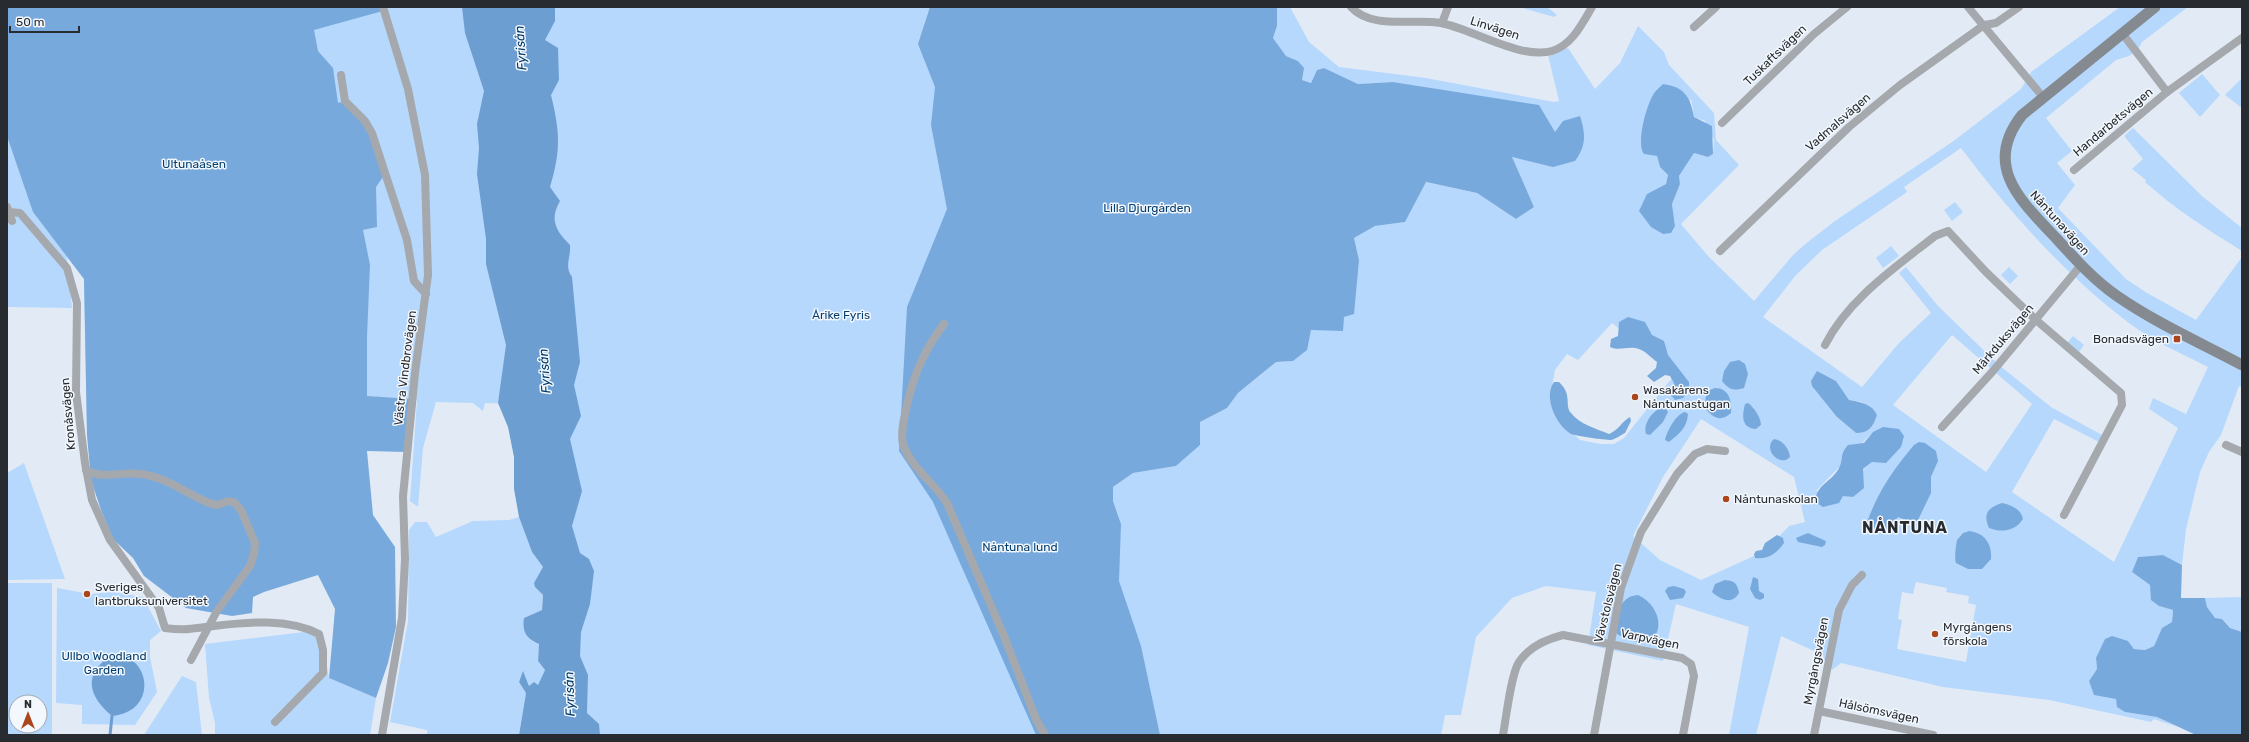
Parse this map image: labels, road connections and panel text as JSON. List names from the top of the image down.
{
  "streets": {
    "street": [
      "Linvägen",
      "Tuskaftsvägen",
      "Vadmalsvägen",
      "Handarbetsvägen",
      "Nåntunavägen",
      "Märkduksvägen",
      "Västra Vindbrovägen",
      "Kronåsvägen",
      "Vävstolsvägen",
      "Varpvägen",
      "Myrgångsvägen",
      "Hålsömsvägen"
    ]
  },
  "crossings": [
    ["Handarbetsvägen", "Nåntunavägen"],
    ["Nåntunavägen", "Märkduksvägen"],
    ["Vävstolsvägen", "Varpvägen"],
    ["Myrgångsvägen", "Hålsömsvägen"]
  ],
  "districts": ["NÅNTUNA"],
  "water": ["Fyrisån"],
  "parks": [
    "Ultunaåsen",
    "Lilla Djurgården",
    "Årike Fyris",
    "Nåntuna lund",
    "Ullbo Woodland Garden"
  ],
  "places": {
    "transit": ["Bonadsvägen"],
    "other": [
      "Wasakårens Nåntunastugan",
      "Nåntunaskolan",
      "Sveriges lantbruksuniversitet",
      "Myrgångens förskola"
    ]
  },
  "scale_bar": "50 m",
  "north": "top"
}
